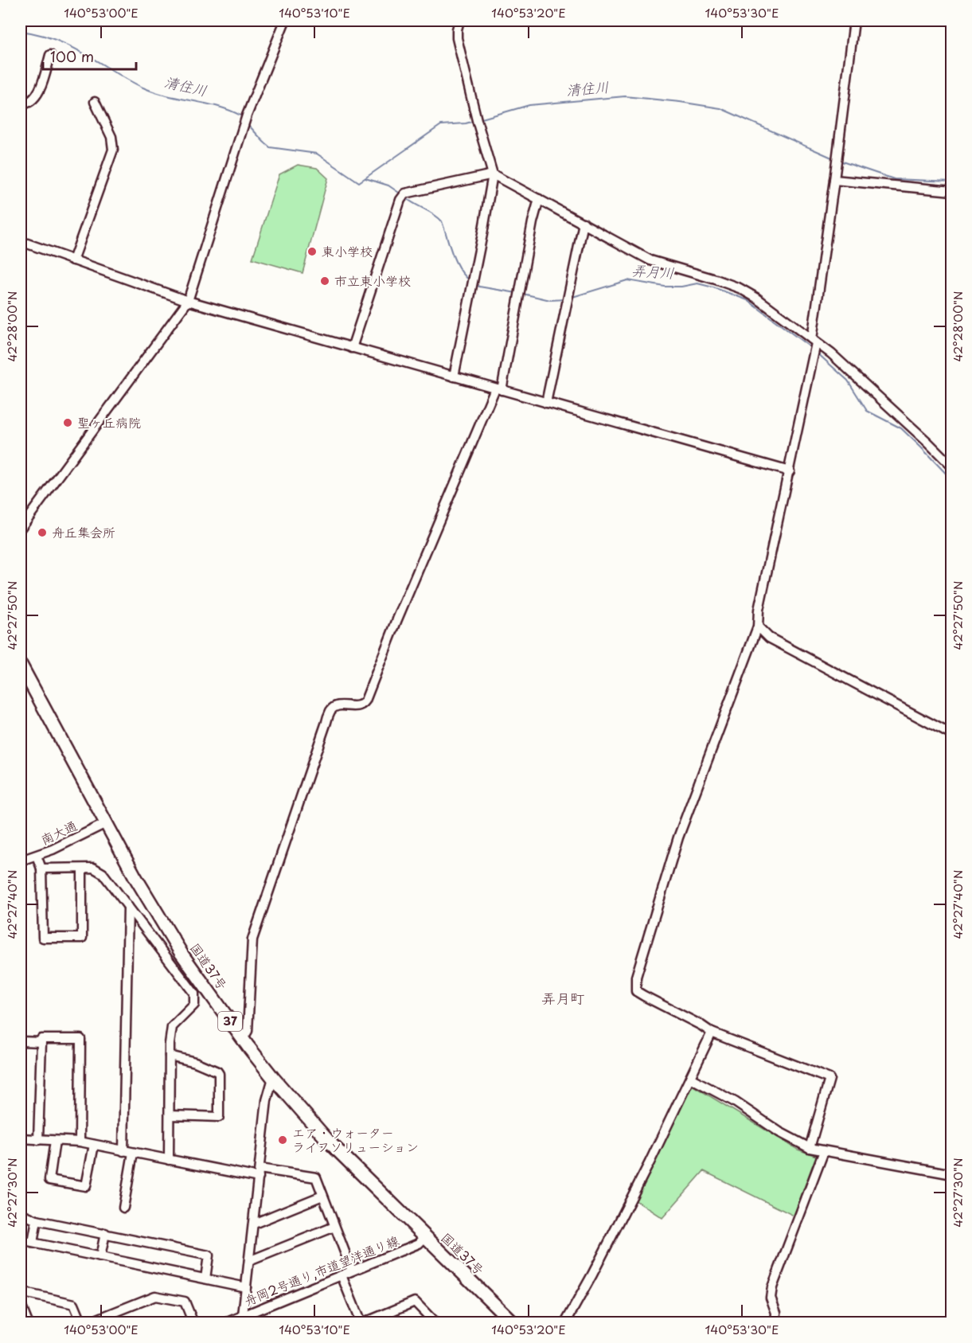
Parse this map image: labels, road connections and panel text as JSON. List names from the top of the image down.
{
  "streets": {
    "highway": ["国道37号", "37"],
    "street": ["南大通", "舟岡2号通り,市道望洋通り線"]
  },
  "crossings": [
    ["南大通", "国道37号"],
    ["国道37号", "舟岡2号通り,市道望洋通り線"]
  ],
  "districts": ["弄月町"],
  "water": ["清住川", "弄月川"],
  "places": [
    "東小学校",
    "市立東小学校",
    "聖ヶ丘病院",
    "舟丘集会所",
    "エア・ウォーター ライフソリューション"
  ],
  "scale_bar": "100 m",
  "coordinates": [
    "140°53'00\"E",
    "140°53'10\"E",
    "140°53'20\"E",
    "140°53'30\"E",
    "42°28'00\"N",
    "42°27'50\"N",
    "42°27'40\"N",
    "42°27'30\"N"
  ]
}
